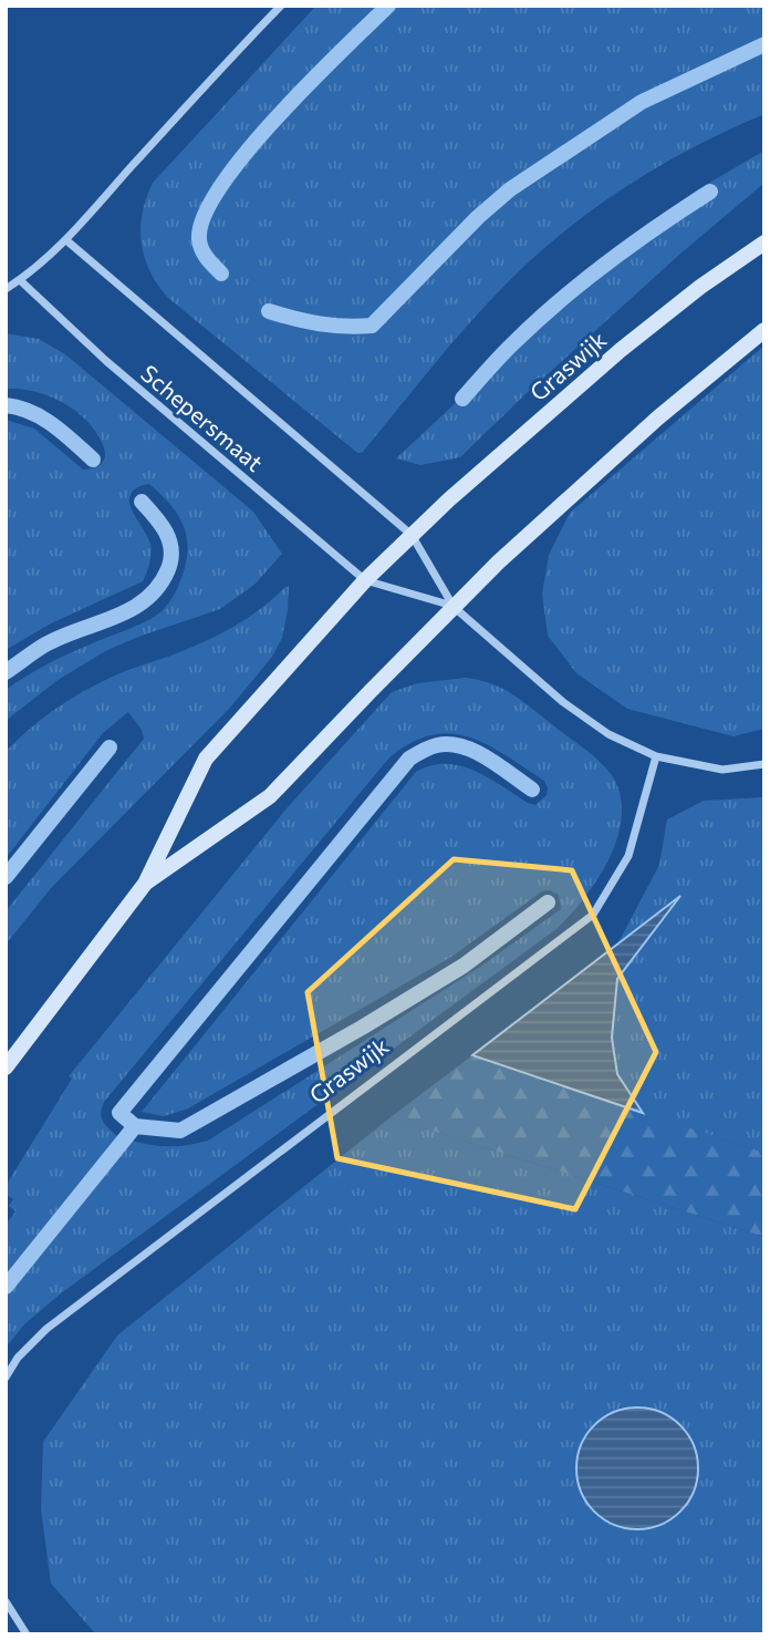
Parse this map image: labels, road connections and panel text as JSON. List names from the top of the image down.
{
  "streets": {
    "main road": ["Graswijk"],
    "street": ["Schepersmaat"]
  },
  "crossings": [
    ["Graswijk", "Schepersmaat"]
  ]
}
